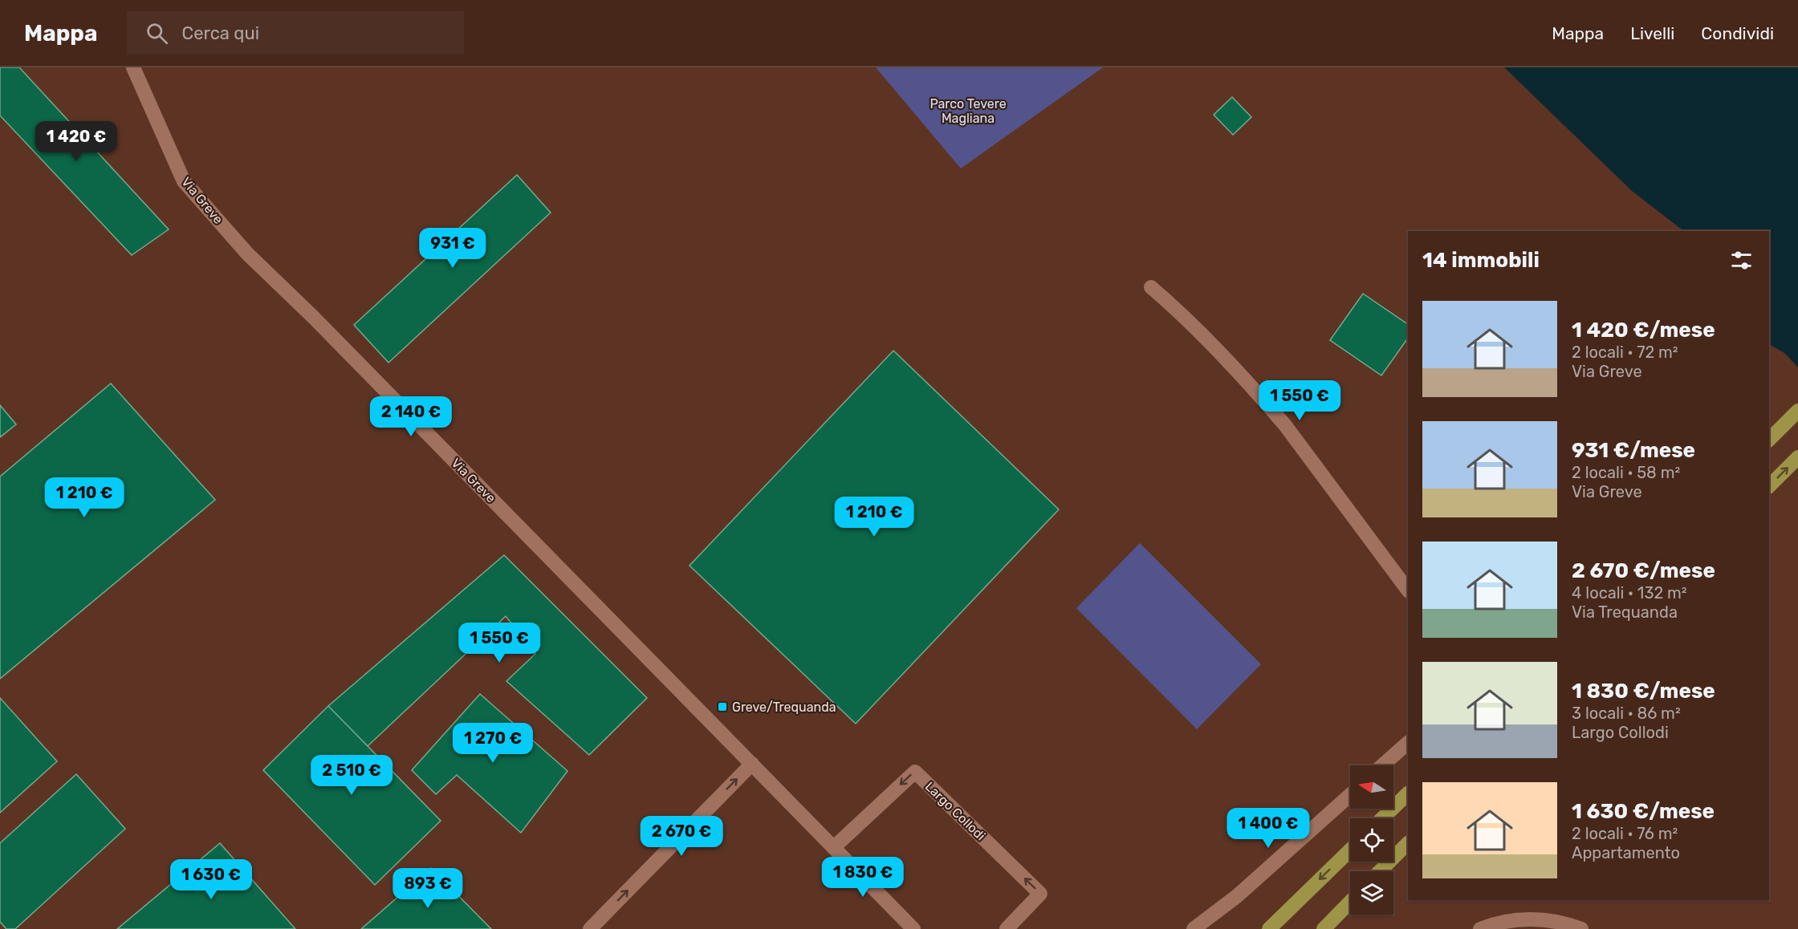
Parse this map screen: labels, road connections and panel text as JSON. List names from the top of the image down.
{
  "streets": {
    "street": ["Via Greve", "Largo Collodi"]
  },
  "parks": ["Parco Tevere Magliana"],
  "places": {
    "transit": ["Greve/Trequanda"]
  },
  "north": "left",
  "page": {
    "header": "Mappa",
    "search": "Cerca qui",
    "nav": ["Mappa", "Livelli", "Condividi"],
    "price": [
      "1 420 €",
      "931 €",
      "1 550 €",
      "2 140 €",
      "1 210 €",
      "1 210 €",
      "1 550 €",
      "1 270 €",
      "2 510 €",
      "1 400 €",
      "2 670 €",
      "1 830 €",
      "1 630 €",
      "893 €"
    ],
    "heading": "14 immobili",
    "list": [
      {
        "name": "1 420 €/mese",
        "note": "2 locali · 72 m² · Via Greve"
      },
      {
        "name": "931 €/mese",
        "note": "2 locali · 58 m² · Via Greve"
      },
      {
        "name": "2 670 €/mese",
        "note": "4 locali · 132 m² · Via Trequanda"
      },
      {
        "name": "1 830 €/mese",
        "note": "3 locali · 86 m² · Largo Collodi"
      },
      {
        "name": "1 630 €/mese",
        "note": "2 locali · 76 m² · Appartamento"
      }
    ]
  }
}
